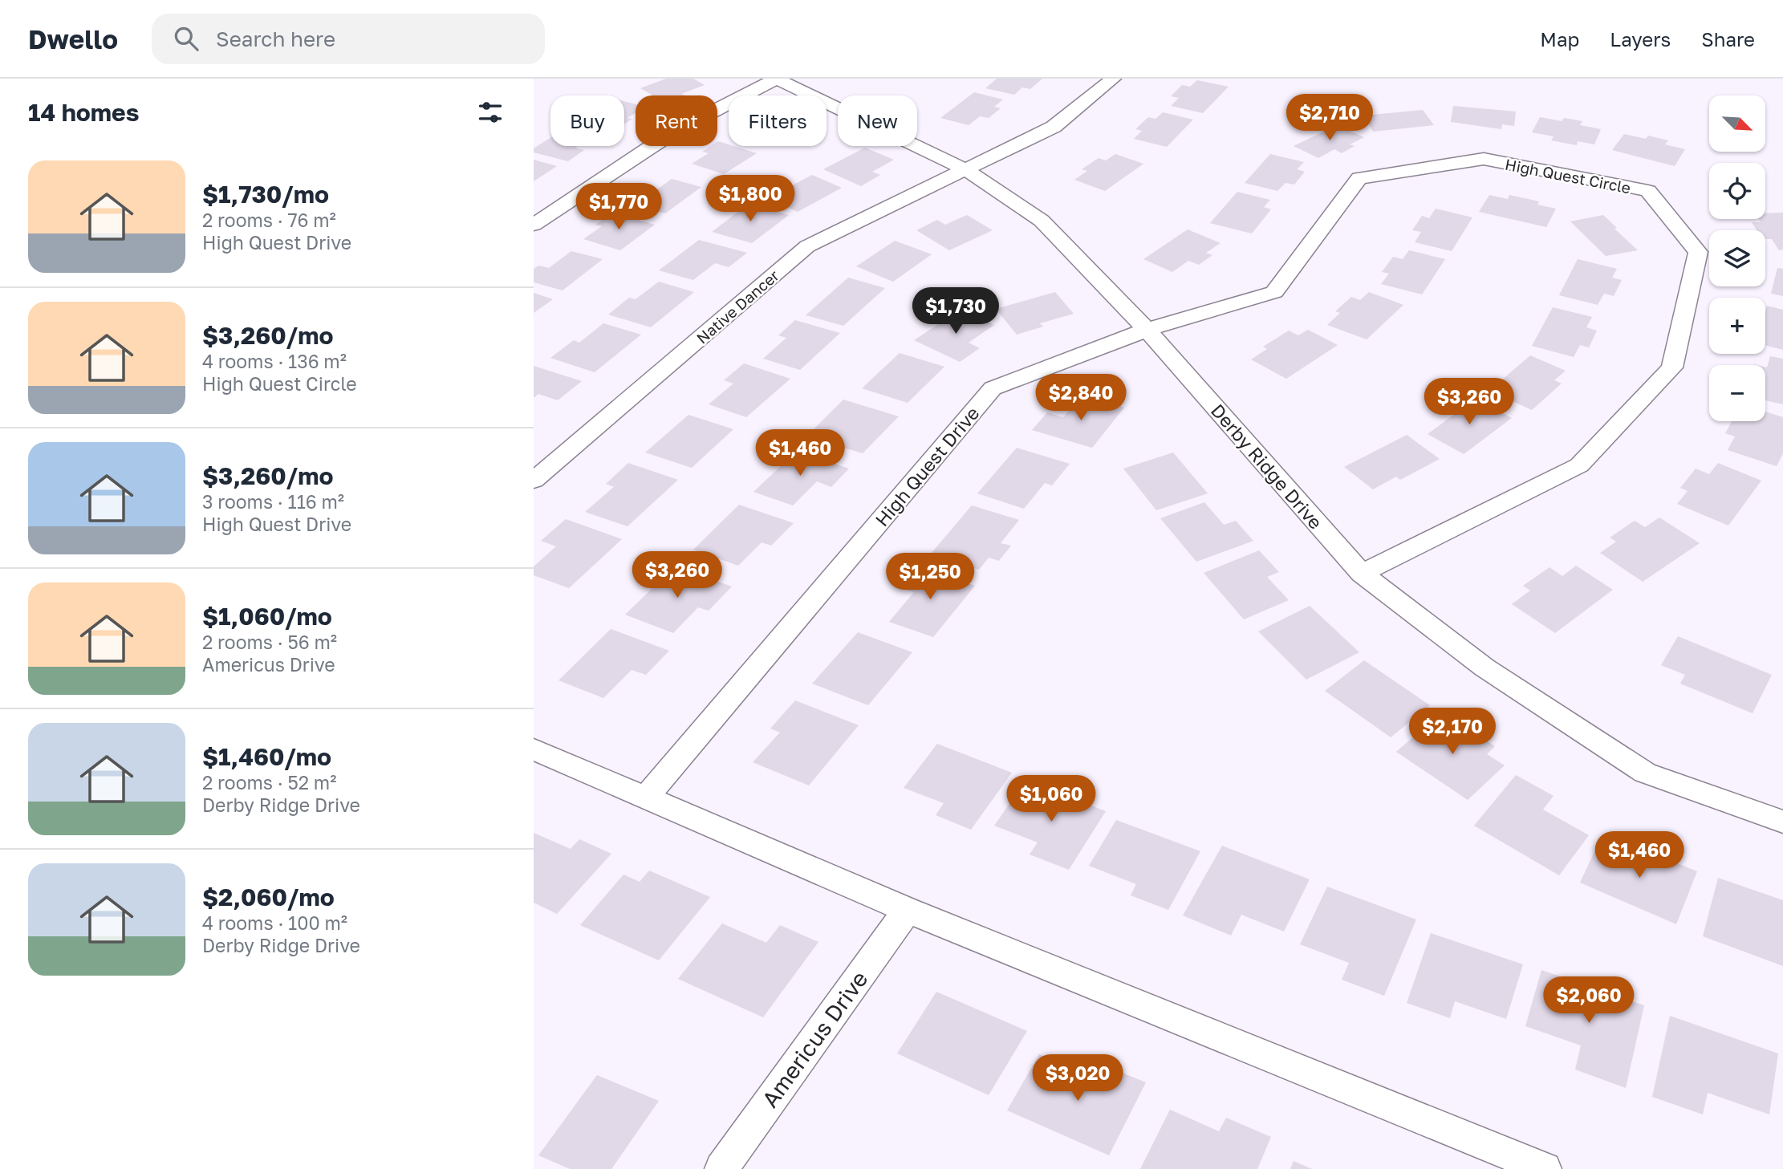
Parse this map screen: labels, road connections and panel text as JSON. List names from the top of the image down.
{
  "streets": {
    "street": [
      "High Quest Circle",
      "Native Dancer",
      "High Quest Drive",
      "Derby Ridge Drive",
      "Americus Drive"
    ]
  },
  "crossings": [
    ["High Quest Circle", "High Quest Drive"],
    ["High Quest Circle", "Derby Ridge Drive"],
    ["Native Dancer", "Derby Ridge Drive"],
    ["High Quest Drive", "Derby Ridge Drive"]
  ],
  "north": "bottom right",
  "page": {
    "header": "Dwello",
    "search": "Search here",
    "nav": ["Map", "Layers", "Share"],
    "heading": "14 homes",
    "price": [
      "$2,710",
      "$1,800",
      "$1,770",
      "$1,730",
      "$2,840",
      "$3,260",
      "$1,460",
      "$3,260",
      "$1,250",
      "$2,170",
      "$1,060",
      "$1,460",
      "$2,060",
      "$3,020"
    ],
    "map_buttons": ["+", "−"],
    "chip": [
      "Buy",
      "Rent",
      "Filters",
      "New"
    ],
    "list": [
      {
        "name": "$1,730/mo",
        "note": "2 rooms · 76 m² · High Quest Drive"
      },
      {
        "name": "$3,260/mo",
        "note": "4 rooms · 136 m² · High Quest Circle"
      },
      {
        "name": "$3,260/mo",
        "note": "3 rooms · 116 m² · High Quest Drive"
      },
      {
        "name": "$1,060/mo",
        "note": "2 rooms · 56 m² · Americus Drive"
      },
      {
        "name": "$1,460/mo",
        "note": "2 rooms · 52 m² · Derby Ridge Drive"
      },
      {
        "name": "$2,060/mo",
        "note": "4 rooms · 100 m² · Derby Ridge Drive"
      }
    ]
  }
}
